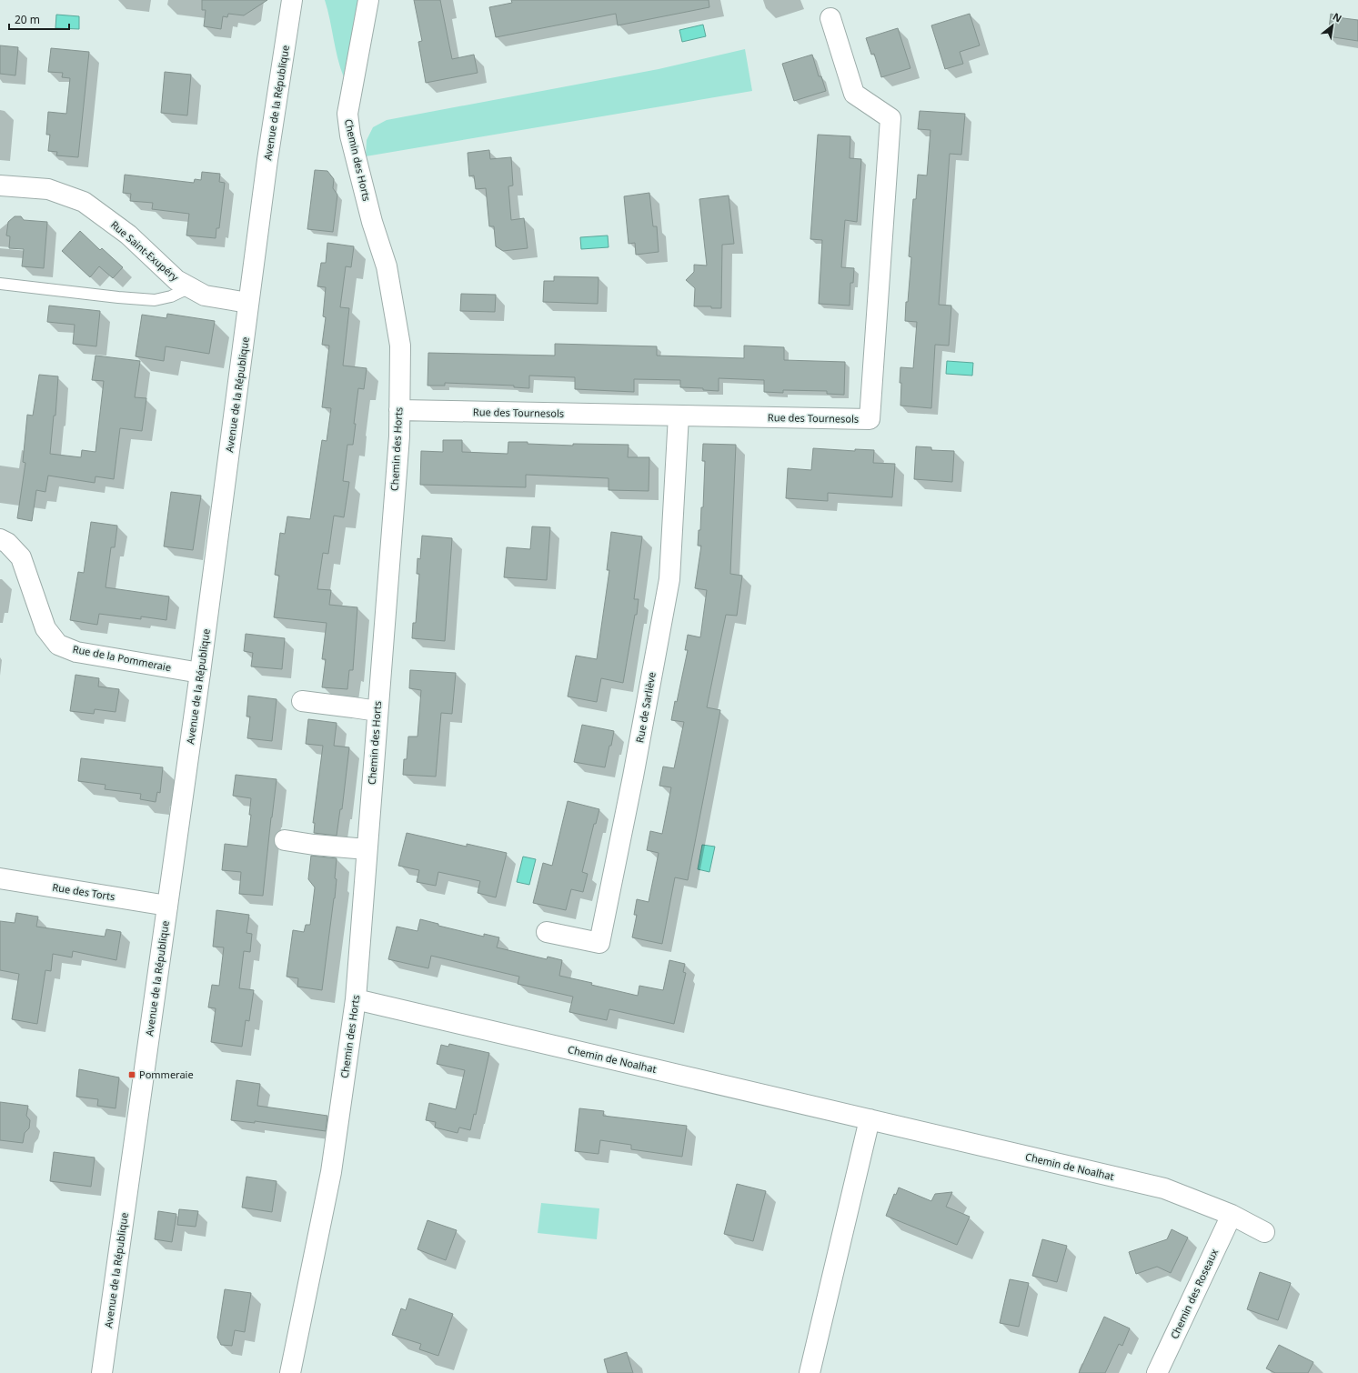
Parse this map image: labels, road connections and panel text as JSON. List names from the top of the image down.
{
  "streets": {
    "street": [
      "Avenue de la République",
      "Chemin des Horts",
      "Rue Saint-Exupéry",
      "Rue des Tournesols",
      "Rue de la Pommeraie",
      "Rue de Sarliève",
      "Rue des Torts",
      "Chemin de Noalhat",
      "Chemin des Roseaux"
    ]
  },
  "crossings": [
    ["Avenue de la République", "Rue Saint-Exupéry"],
    ["Avenue de la République", "Rue de la Pommeraie"],
    ["Avenue de la République", "Rue des Torts"],
    ["Chemin des Horts", "Rue des Tournesols"],
    ["Chemin des Horts", "Chemin de Noalhat"],
    ["Rue des Tournesols", "Rue de Sarliève"],
    ["Chemin de Noalhat", "Chemin des Roseaux"]
  ],
  "places": {
    "transit": ["Pommeraie"]
  },
  "scale_bar": "20 m",
  "north": "top right"
}
